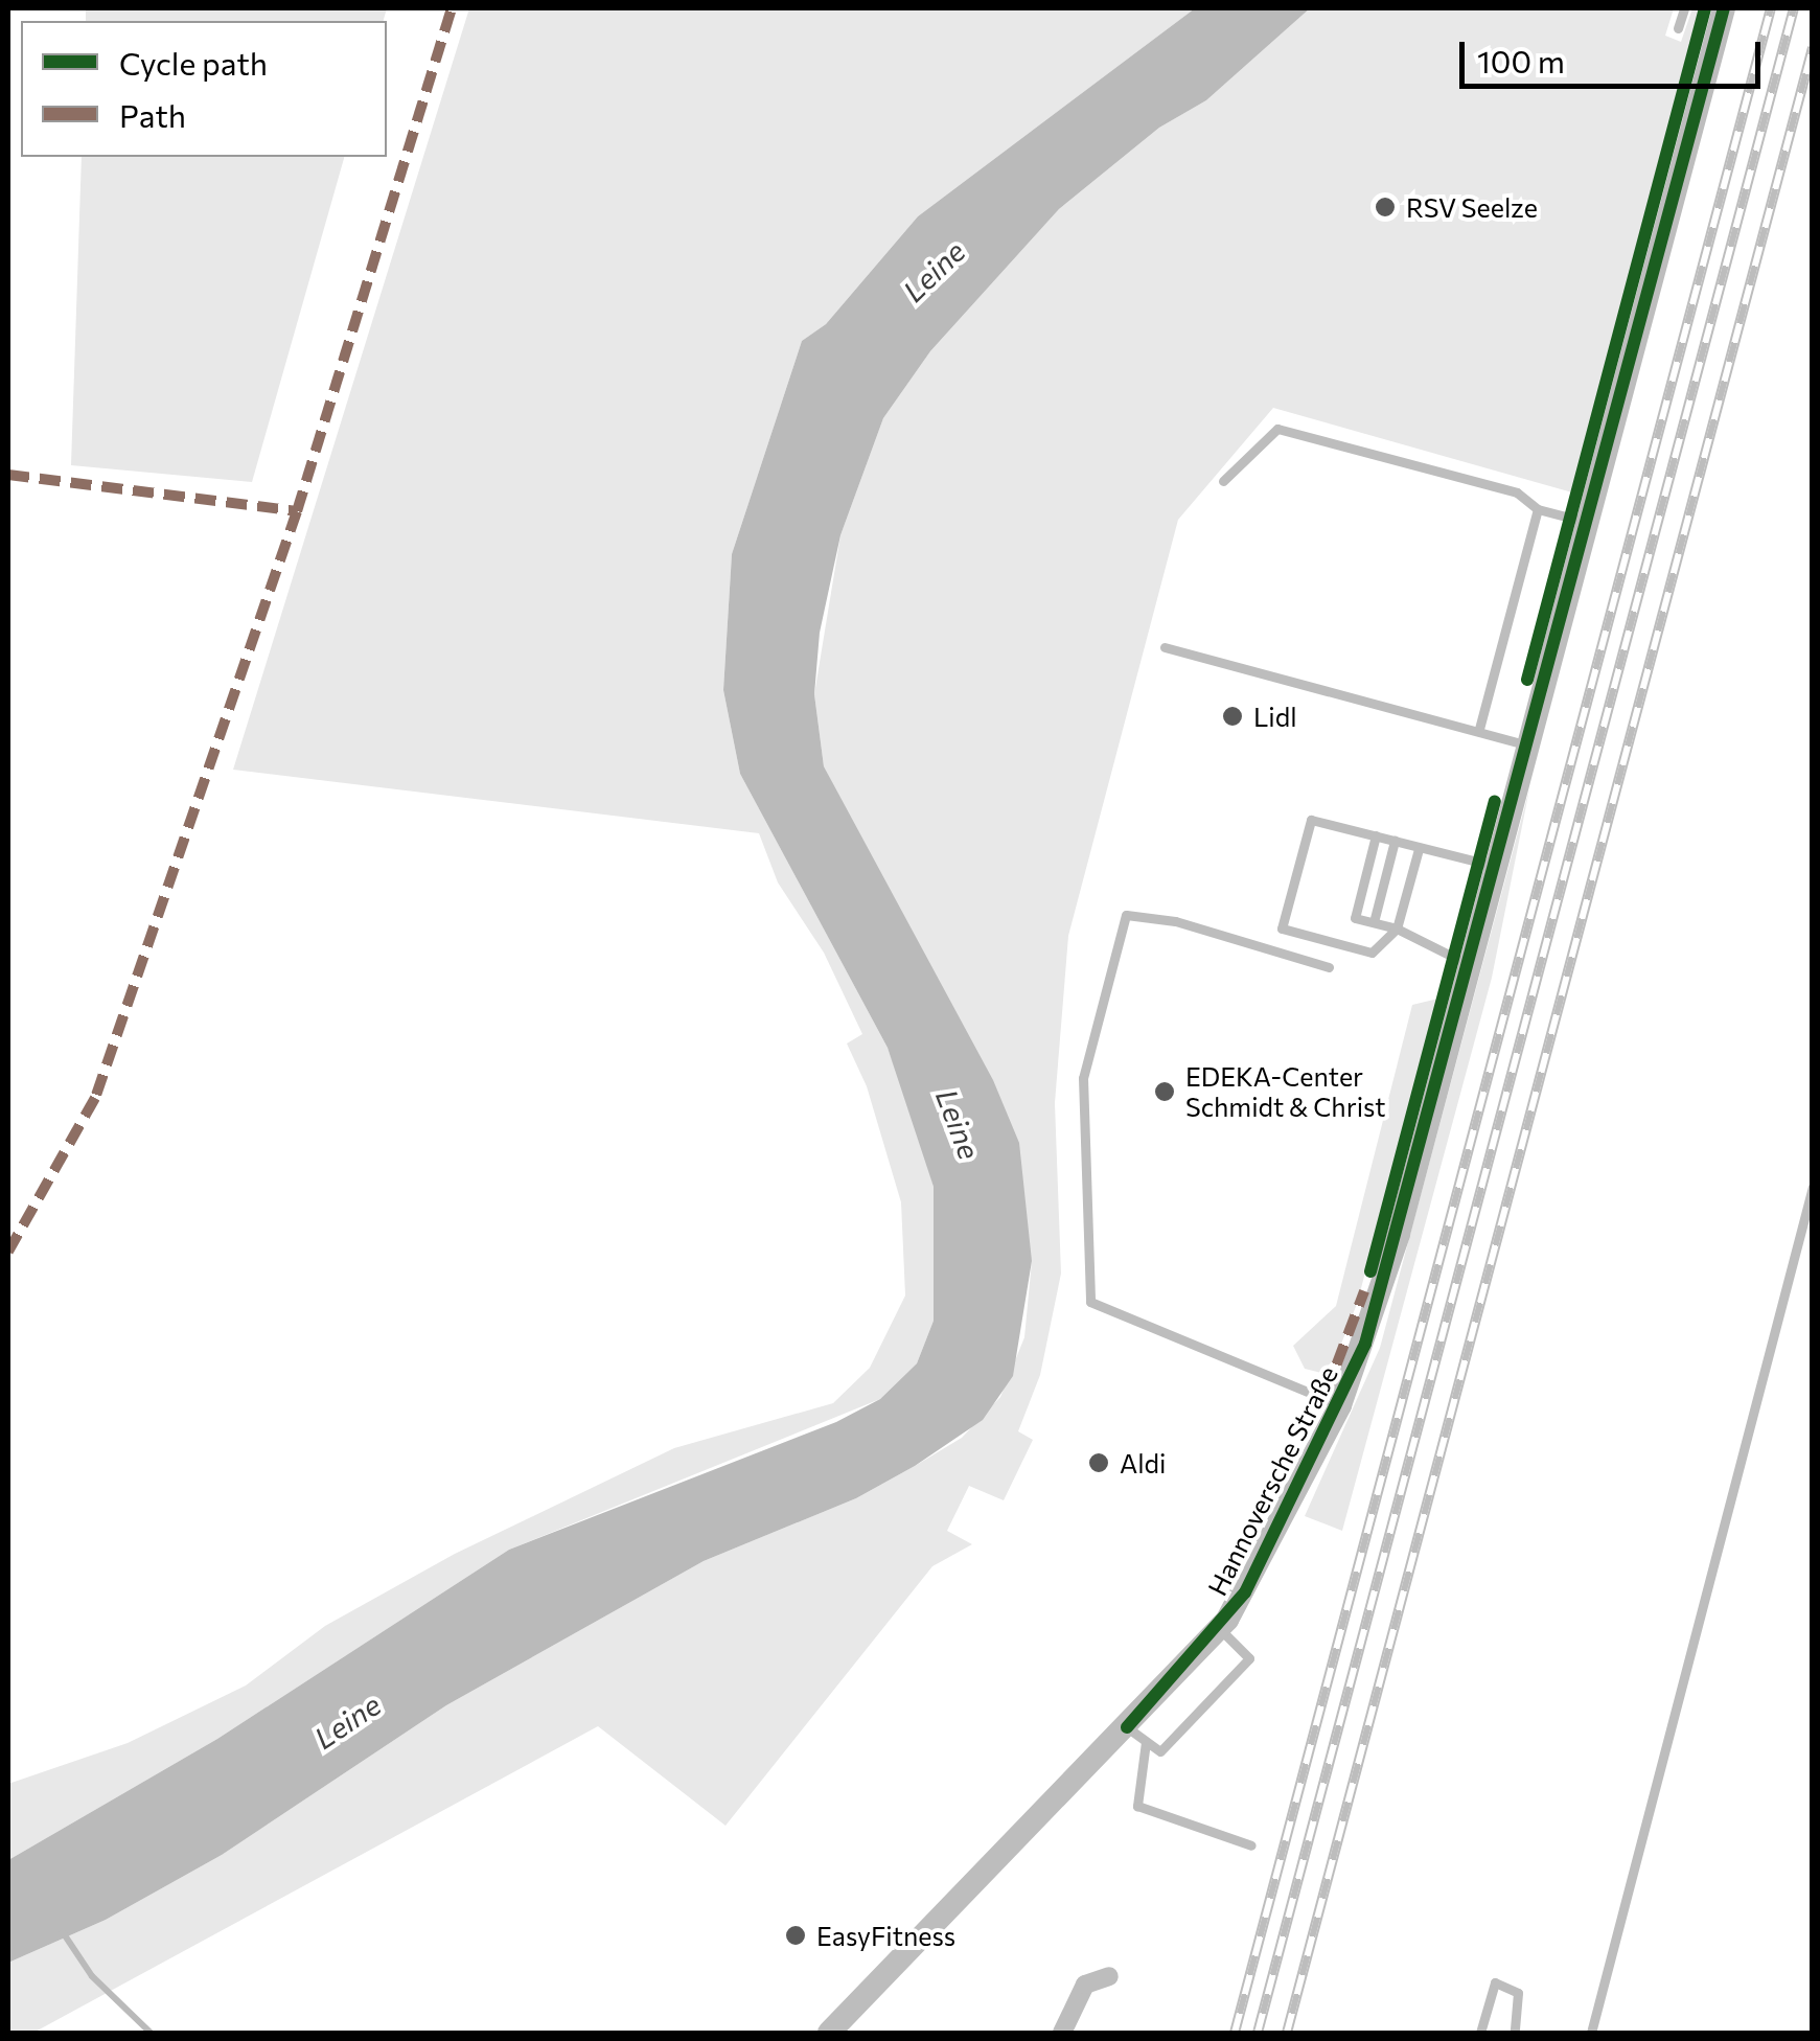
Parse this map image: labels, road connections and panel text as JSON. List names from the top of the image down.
{
  "streets": {
    "street": ["Hannoversche Straße"]
  },
  "water": ["Leine"],
  "places": [
    "RSV Seelze",
    "Lidl",
    "EDEKA-Center Schmidt & Christ",
    "Aldi",
    "EasyFitness"
  ],
  "legend": ["Cycle path", "Path"],
  "scale_bar": "100 m"
}
